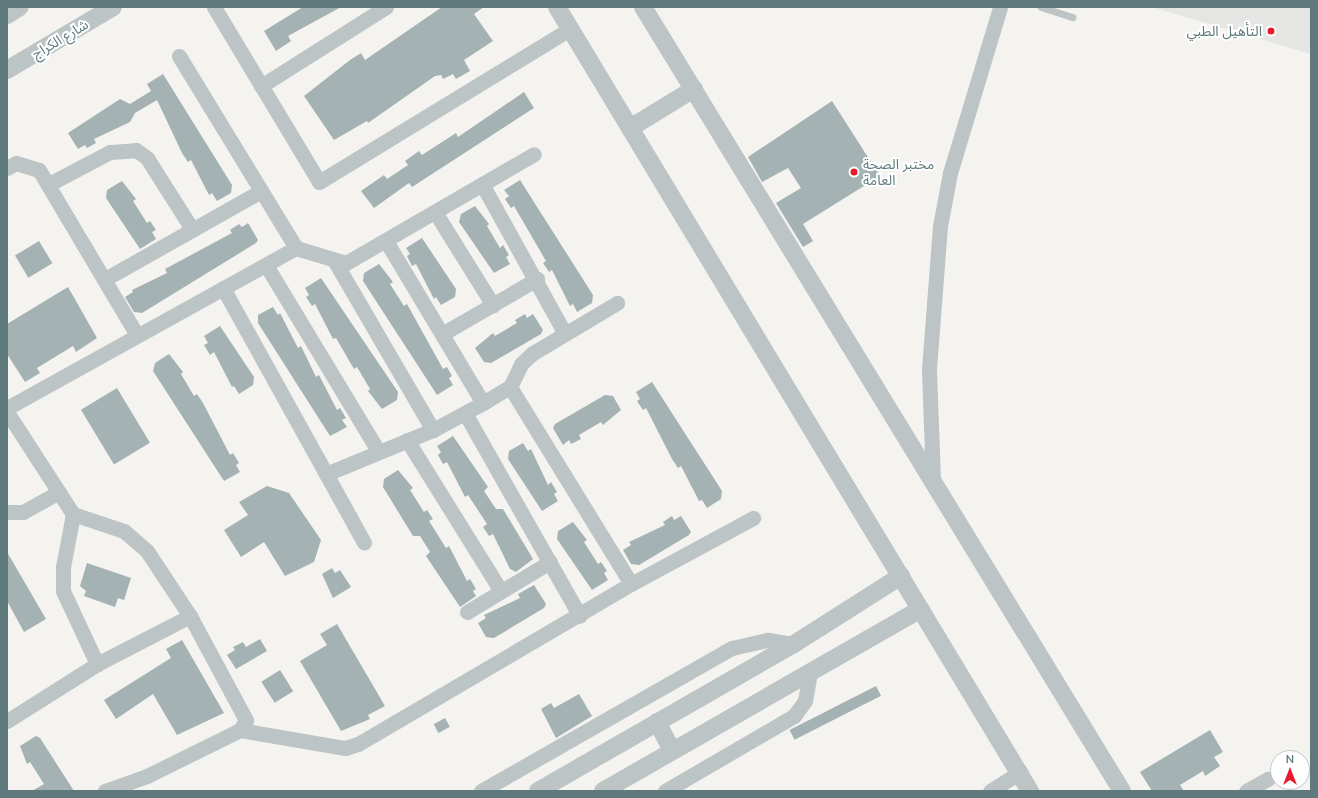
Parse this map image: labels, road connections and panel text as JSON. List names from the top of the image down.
{
  "streets": {
    "street": ["شارع الكراج"]
  },
  "places": ["التأهيل الطبي", "مختبر الصحة العامة"],
  "north": "top"
}
